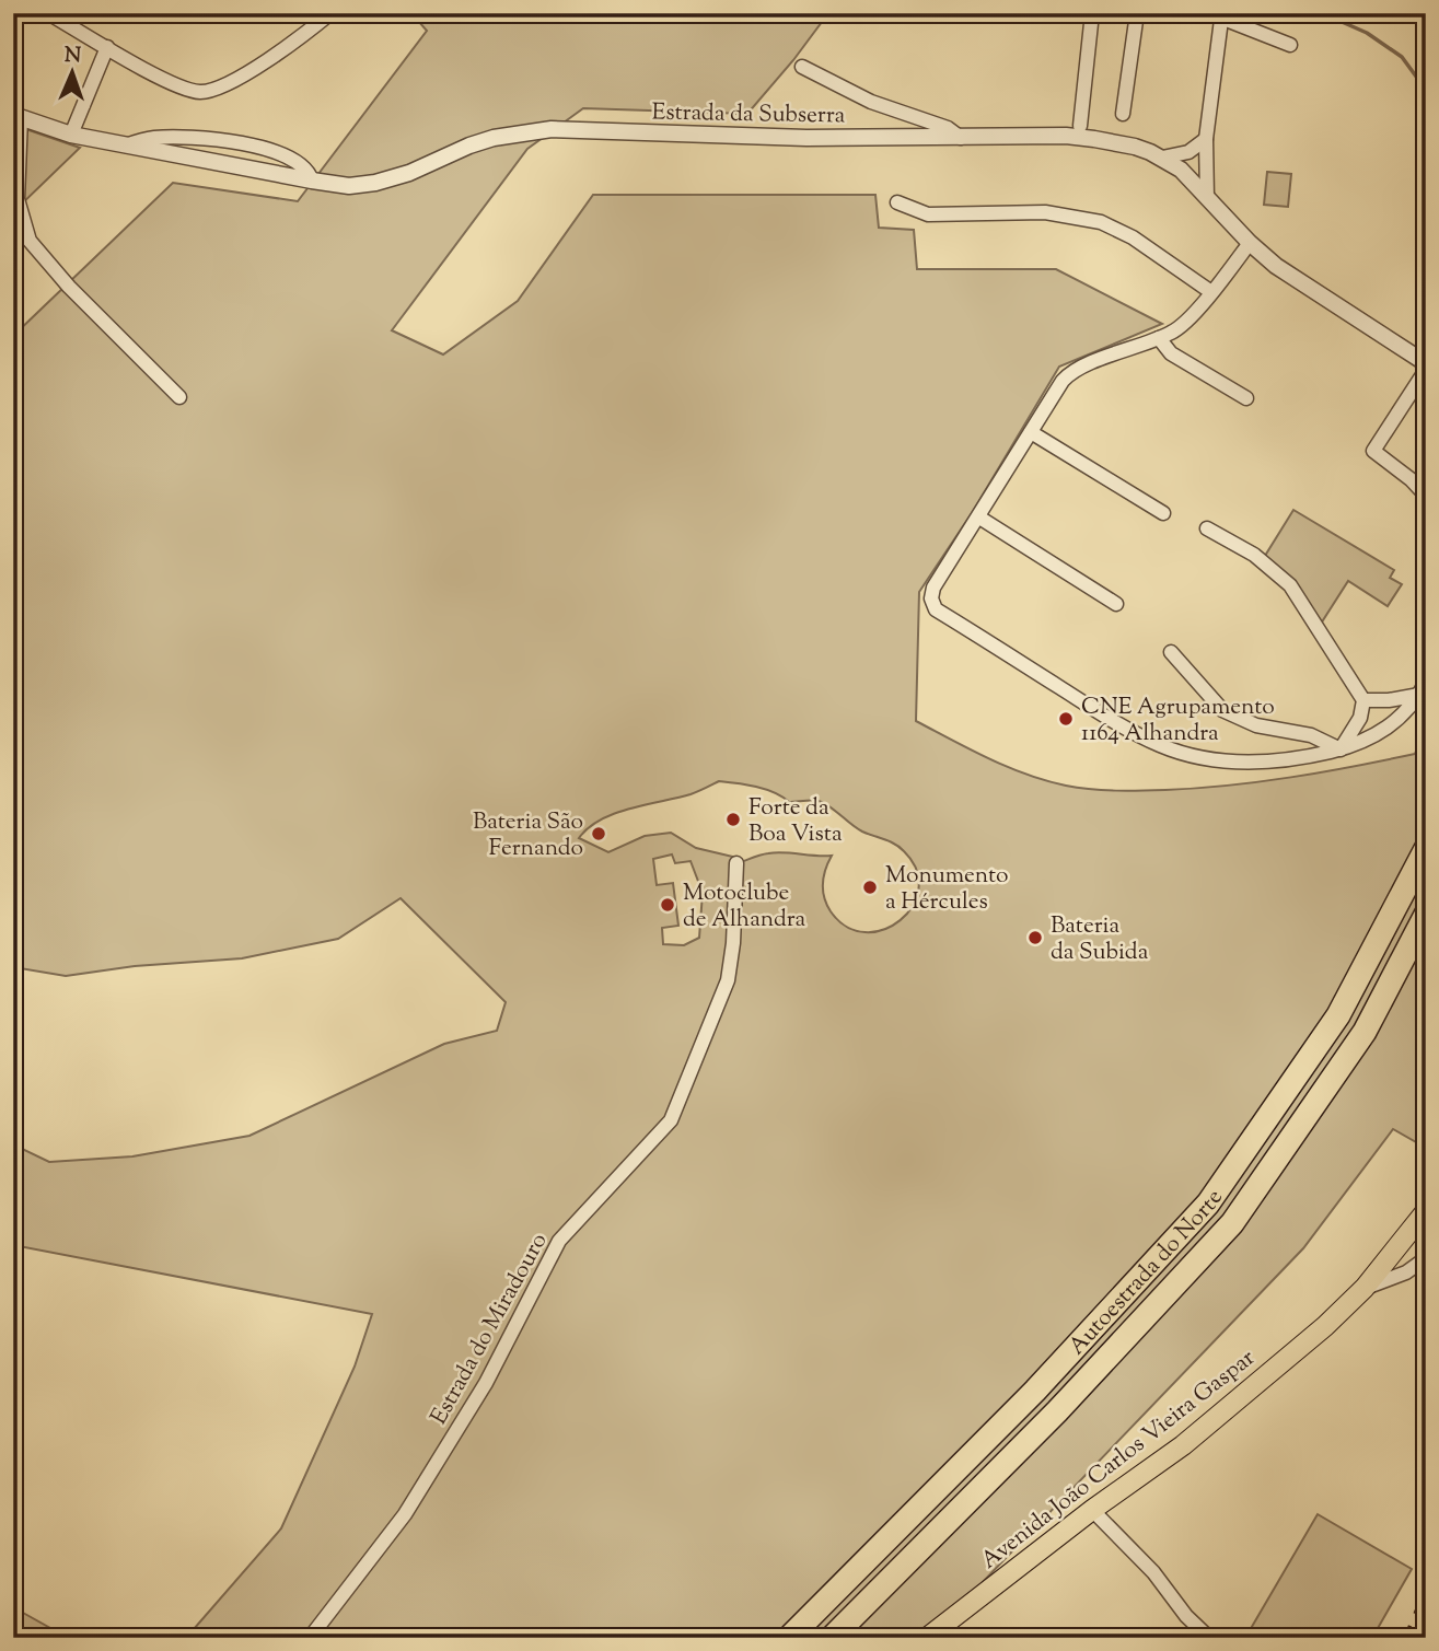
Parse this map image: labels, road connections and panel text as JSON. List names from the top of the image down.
{
  "streets": {
    "highway": ["Autoestrada do Norte"],
    "main road": ["Avenida João Carlos Vieira Gaspar"],
    "street": ["Estrada da Subserra", "Estrada do Miradouro"]
  },
  "places": [
    "CNE Agrupamento 1164 Alhandra",
    "Forte da Boa Vista",
    "Bateria São Fernando",
    "Monumento a Hércules",
    "Motoclube de Alhandra",
    "Bateria da Subida"
  ],
  "north": "top"
}
